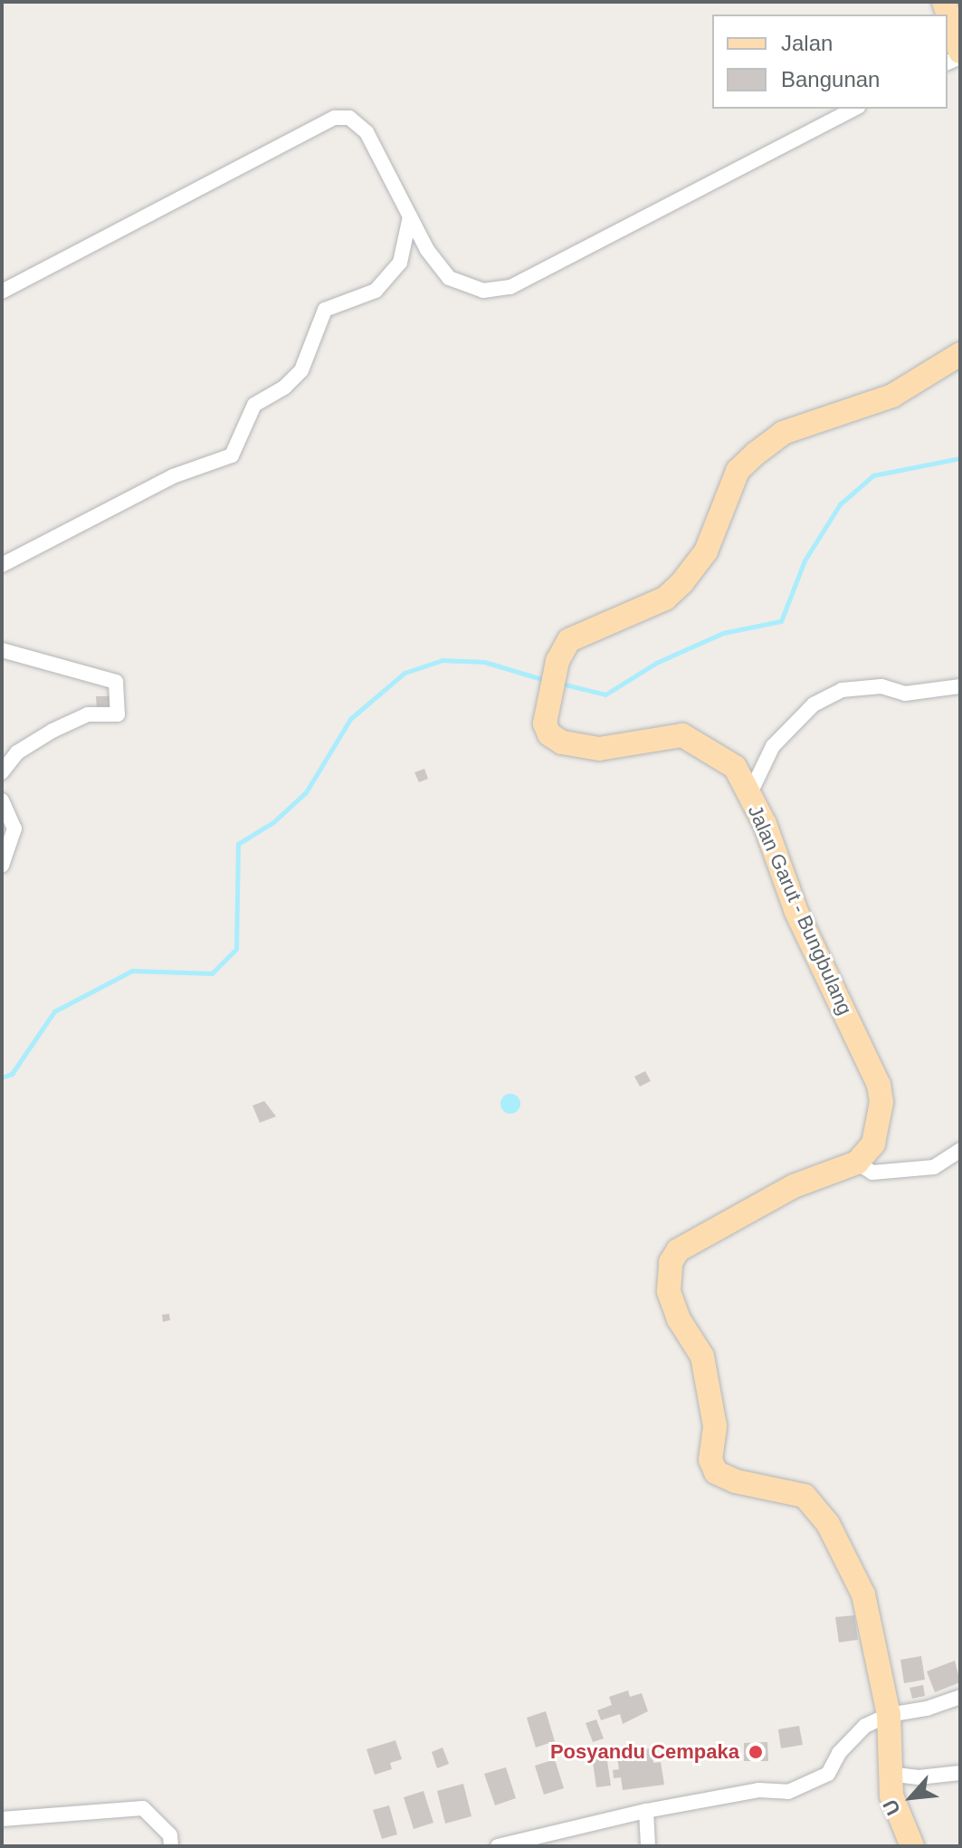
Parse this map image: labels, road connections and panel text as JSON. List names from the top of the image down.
{
  "streets": {
    "main road": ["Jalan Garut - Bungbulang"]
  },
  "places": ["Posyandu Cempaka"],
  "legend": ["Jalan", "Bangunan"],
  "north": "bottom left"
}
